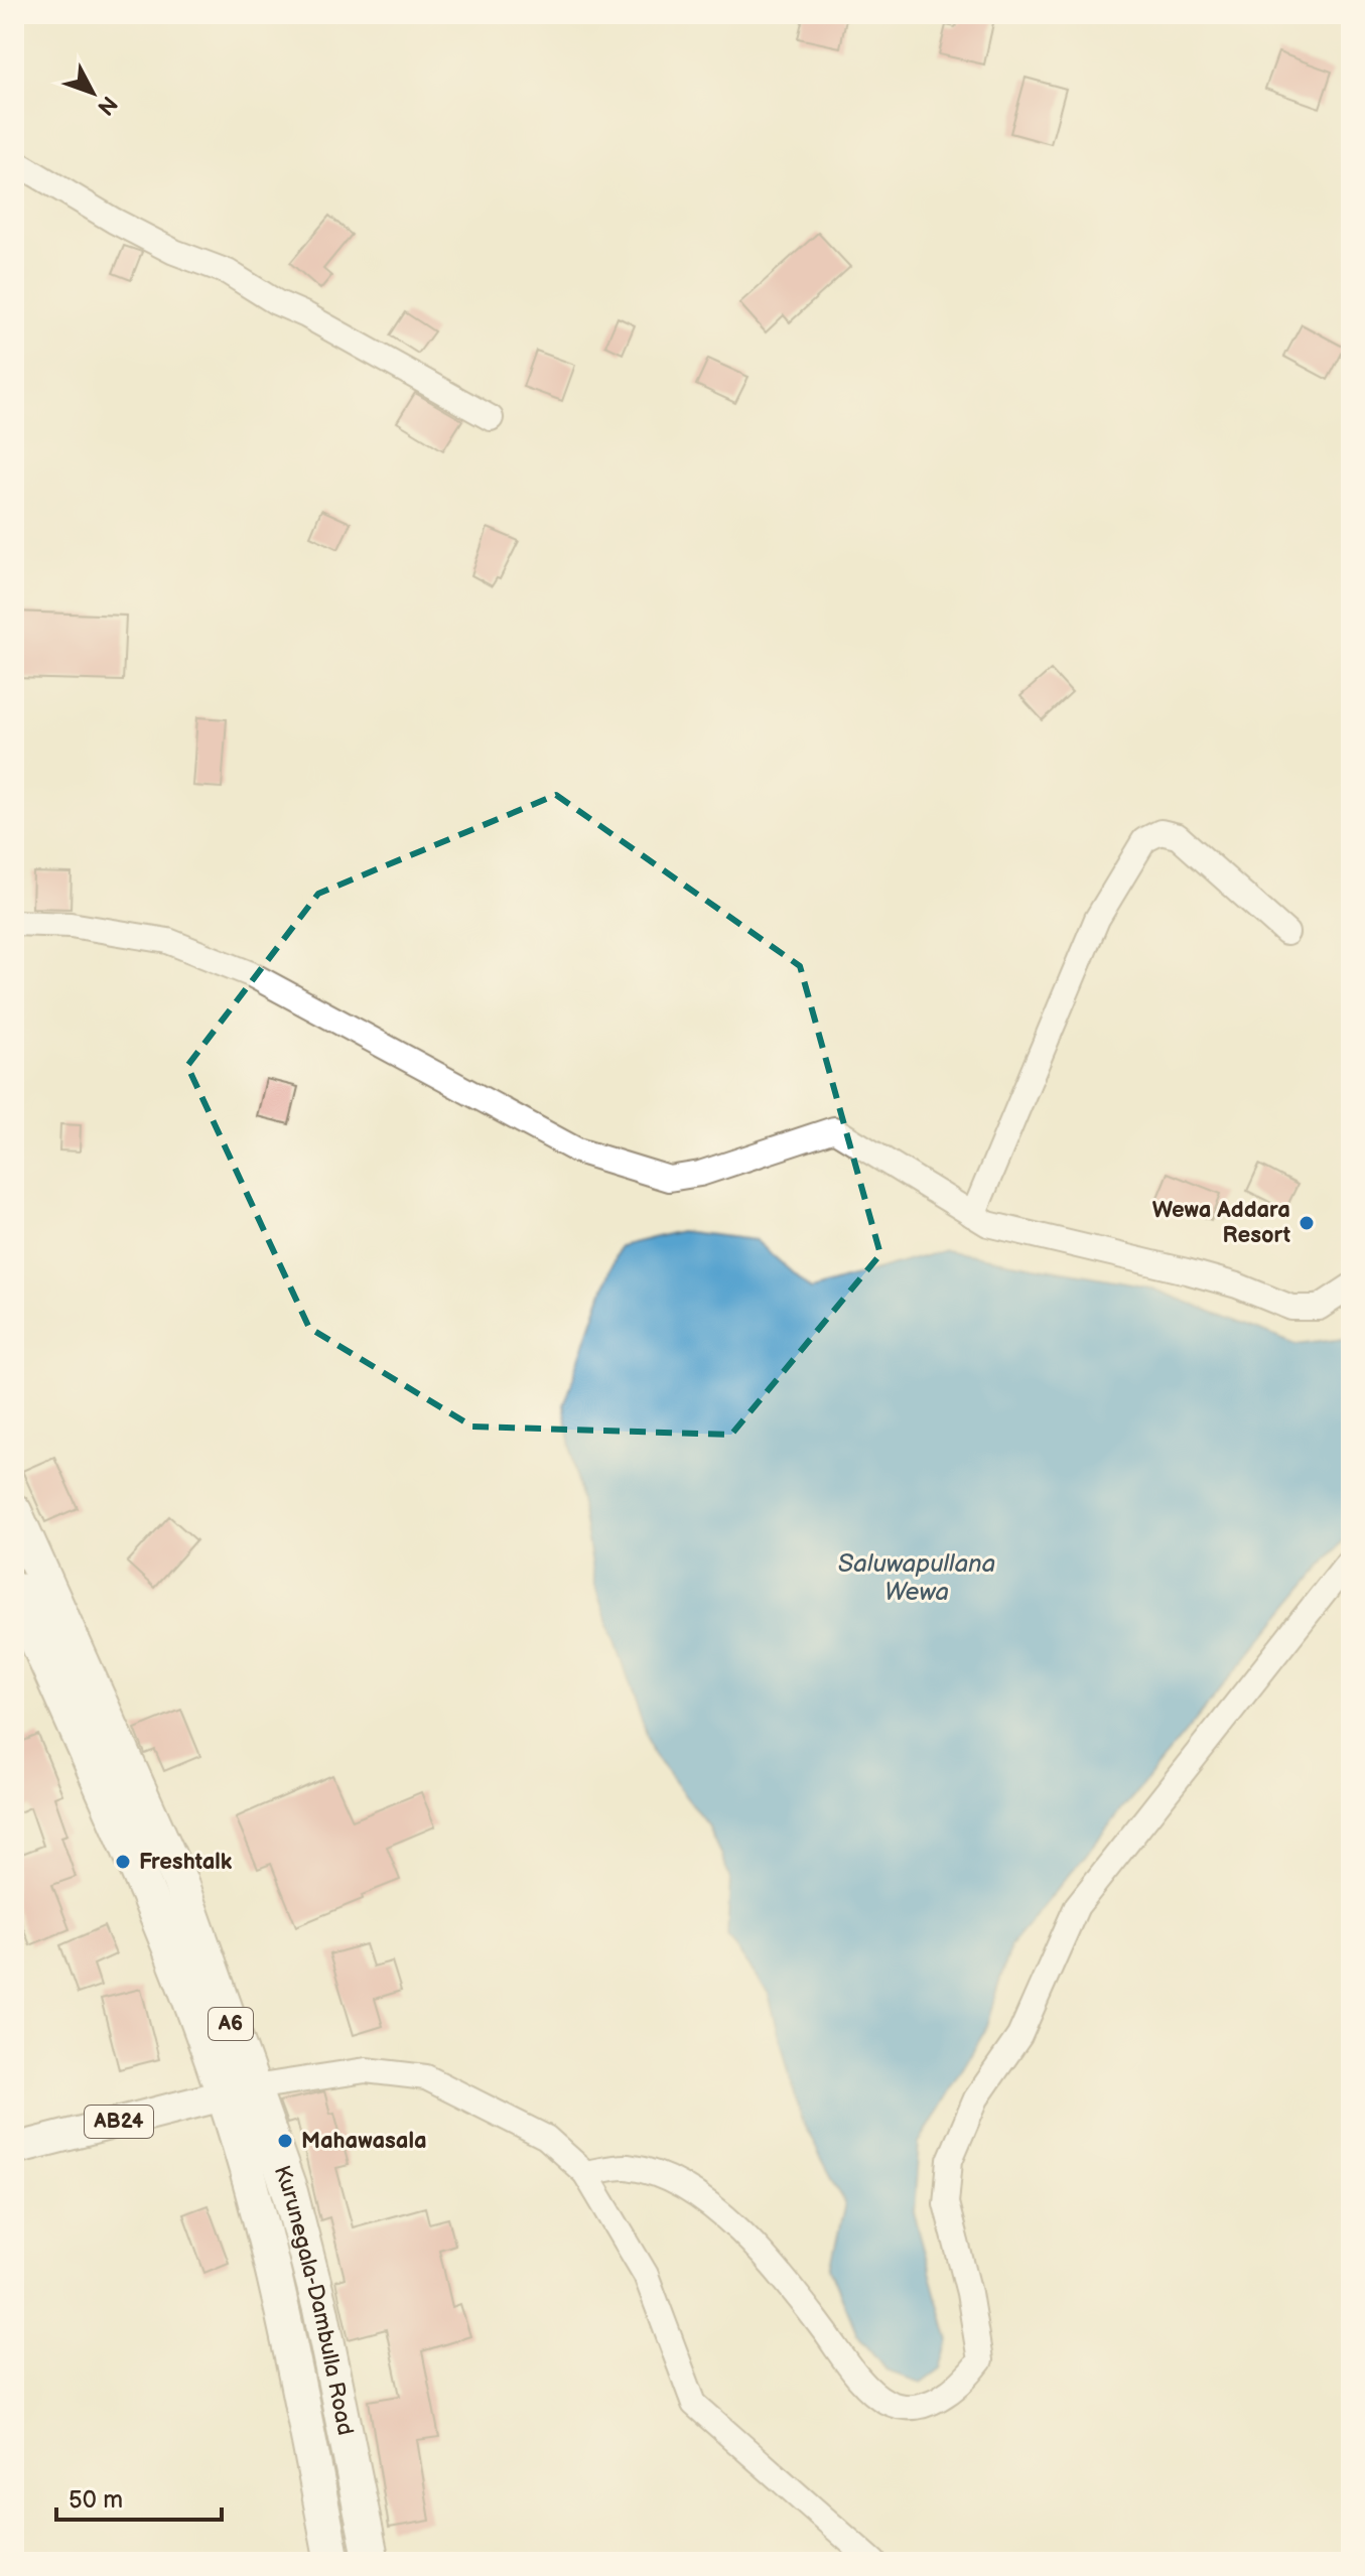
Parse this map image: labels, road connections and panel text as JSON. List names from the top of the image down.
{
  "streets": {
    "highway": ["A6", "Kurunegala-Dambulla Road"],
    "main road": ["AB24"]
  },
  "crossings": [
    ["AB24", "Kurunegala-Dambulla Road"]
  ],
  "water": ["Saluwapullana Wewa"],
  "places": ["Wewa Addara Resort", "Freshtalk", "Mahawasala"],
  "scale_bar": "50 m",
  "north": "bottom right"
}
